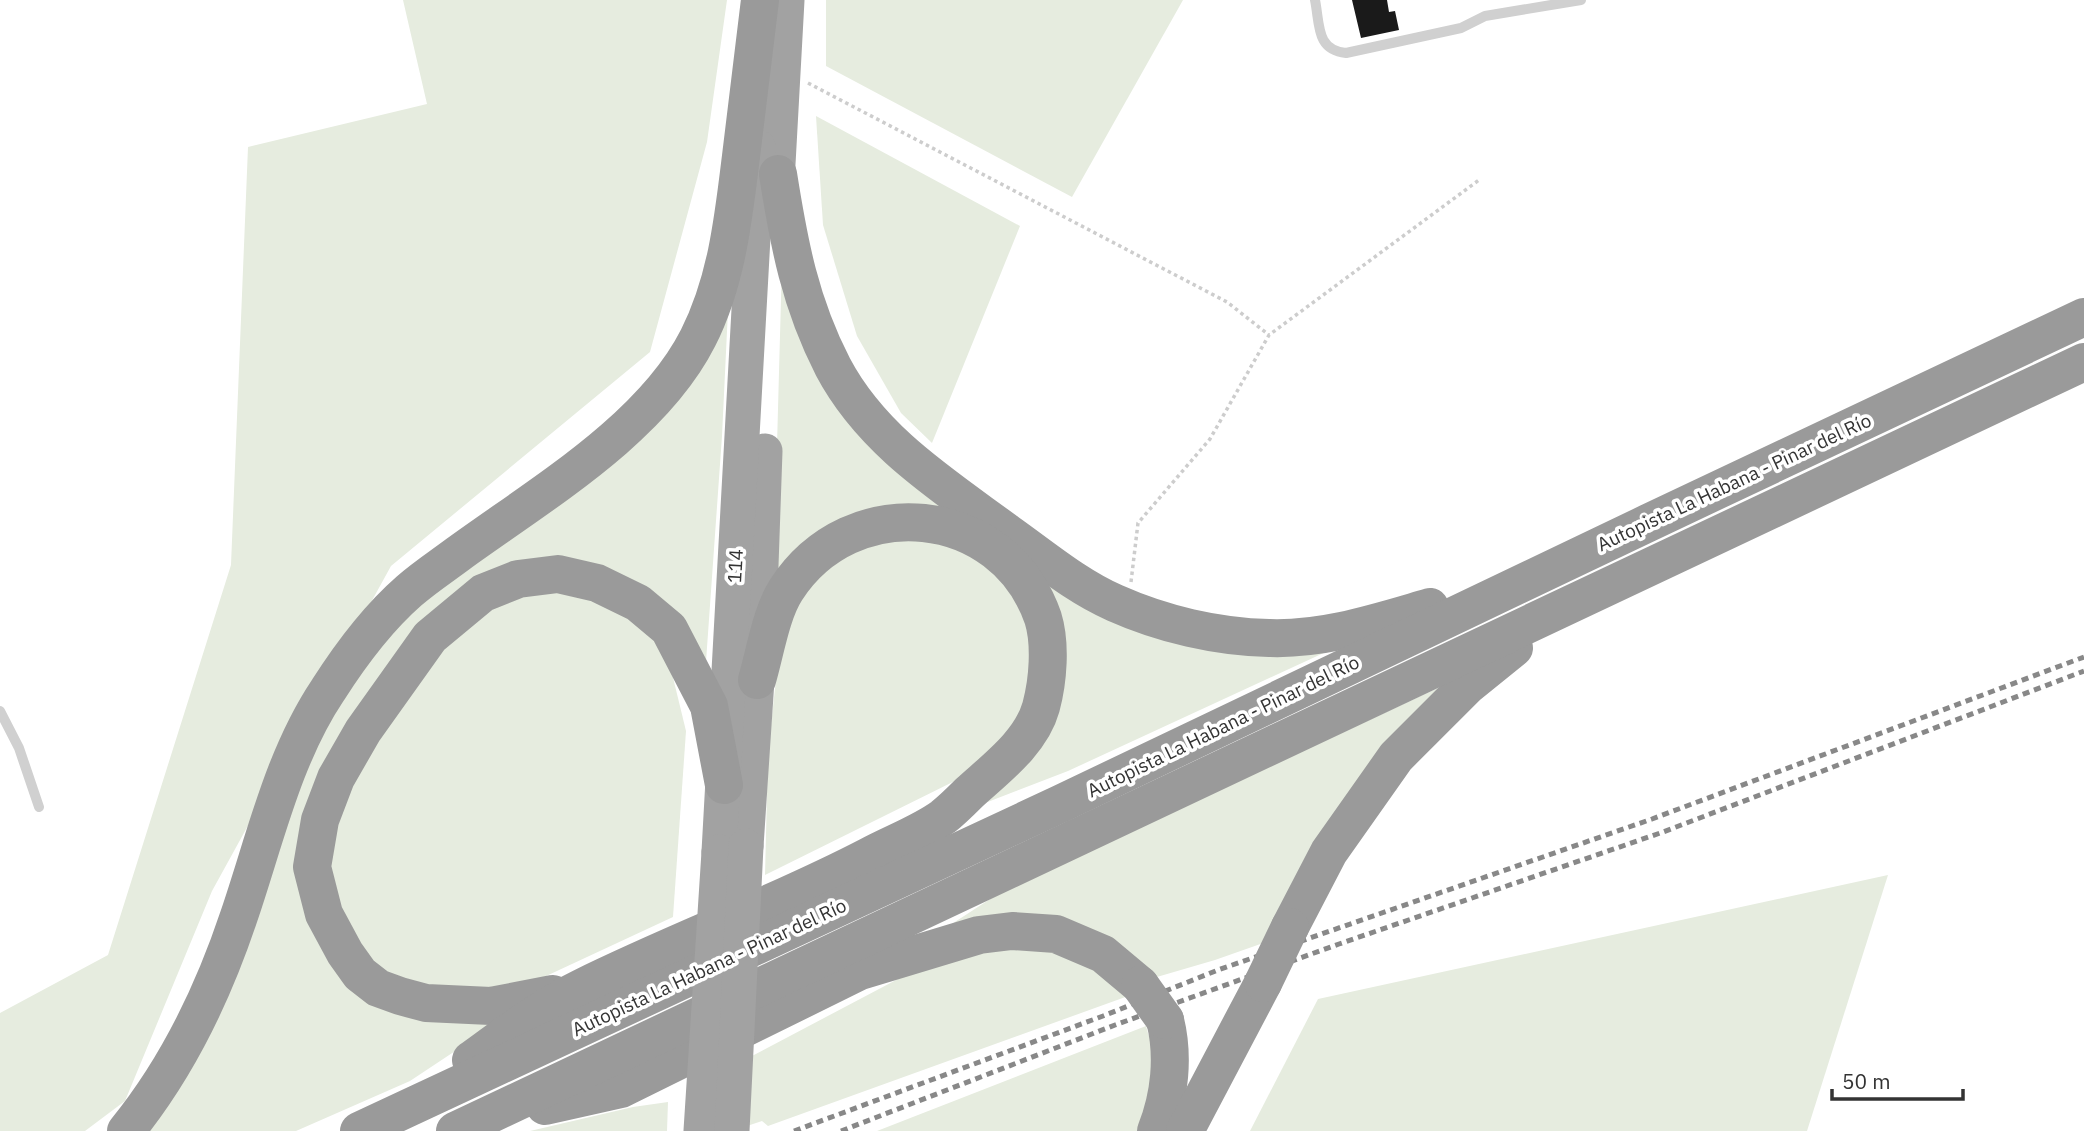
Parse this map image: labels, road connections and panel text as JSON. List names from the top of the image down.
{
  "streets": {
    "highway": ["Autopista La Habana - Pinar del Río", "114"]
  },
  "scale_bar": "50 m"
}
